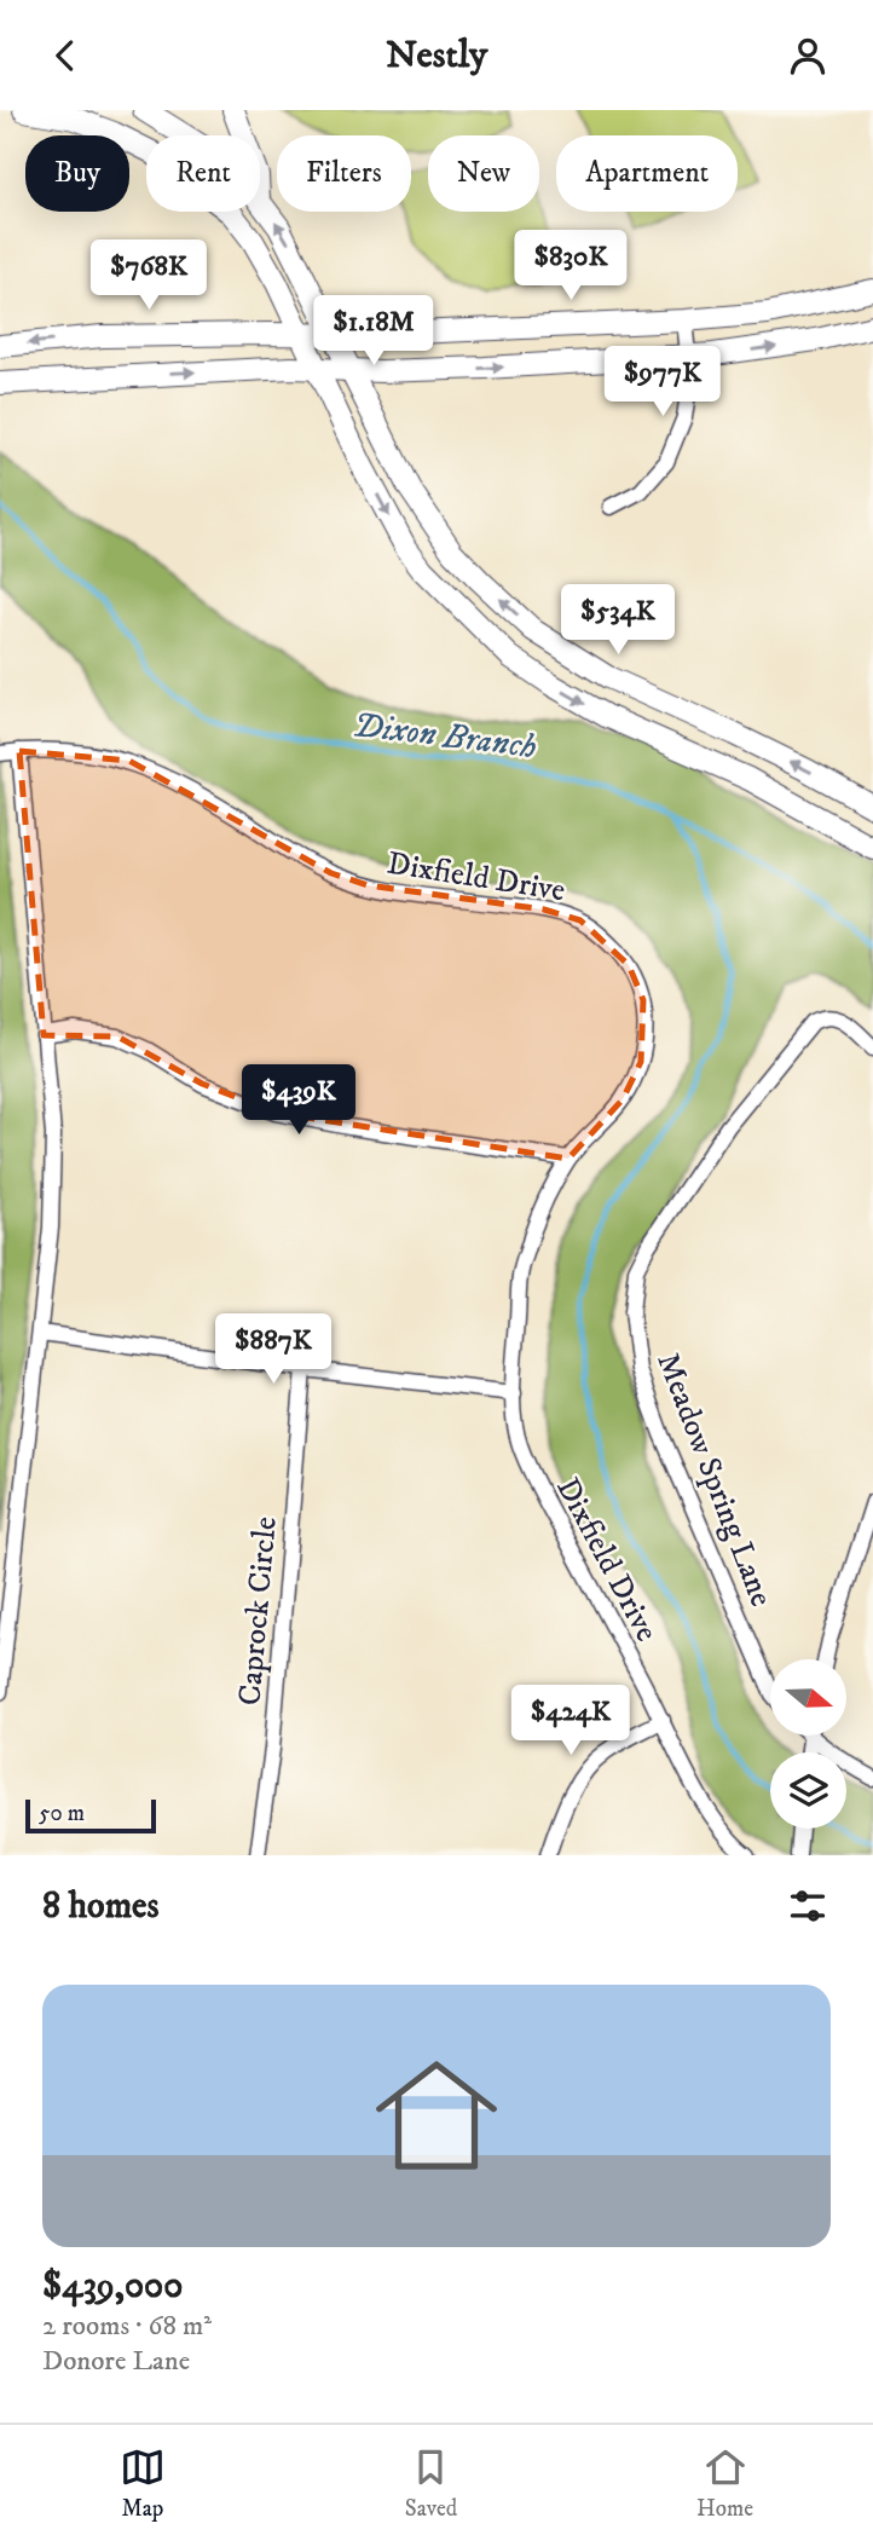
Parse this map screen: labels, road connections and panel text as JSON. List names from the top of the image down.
{
  "streets": {
    "street": ["Dixfield Drive", "Meadow Spring Lane", "Caprock Circle"]
  },
  "water": ["Dixon Branch"],
  "scale_bar": "50 m",
  "north": "right",
  "page": {
    "header": "Nestly",
    "chip": [
      "Buy",
      "Rent",
      "Filters",
      "New",
      "Apartment"
    ],
    "price": [
      "$830K",
      "$768K",
      "$1.18M",
      "$977K",
      "$534K",
      "$439K",
      "$887K",
      "$424K"
    ],
    "scale": "50 m",
    "heading": "8 homes",
    "list": [
      {
        "name": "$439,000",
        "note": "2 rooms · 68 m² · Donore Lane"
      }
    ],
    "tabs": ["Map", "Saved", "Home"]
  }
}
